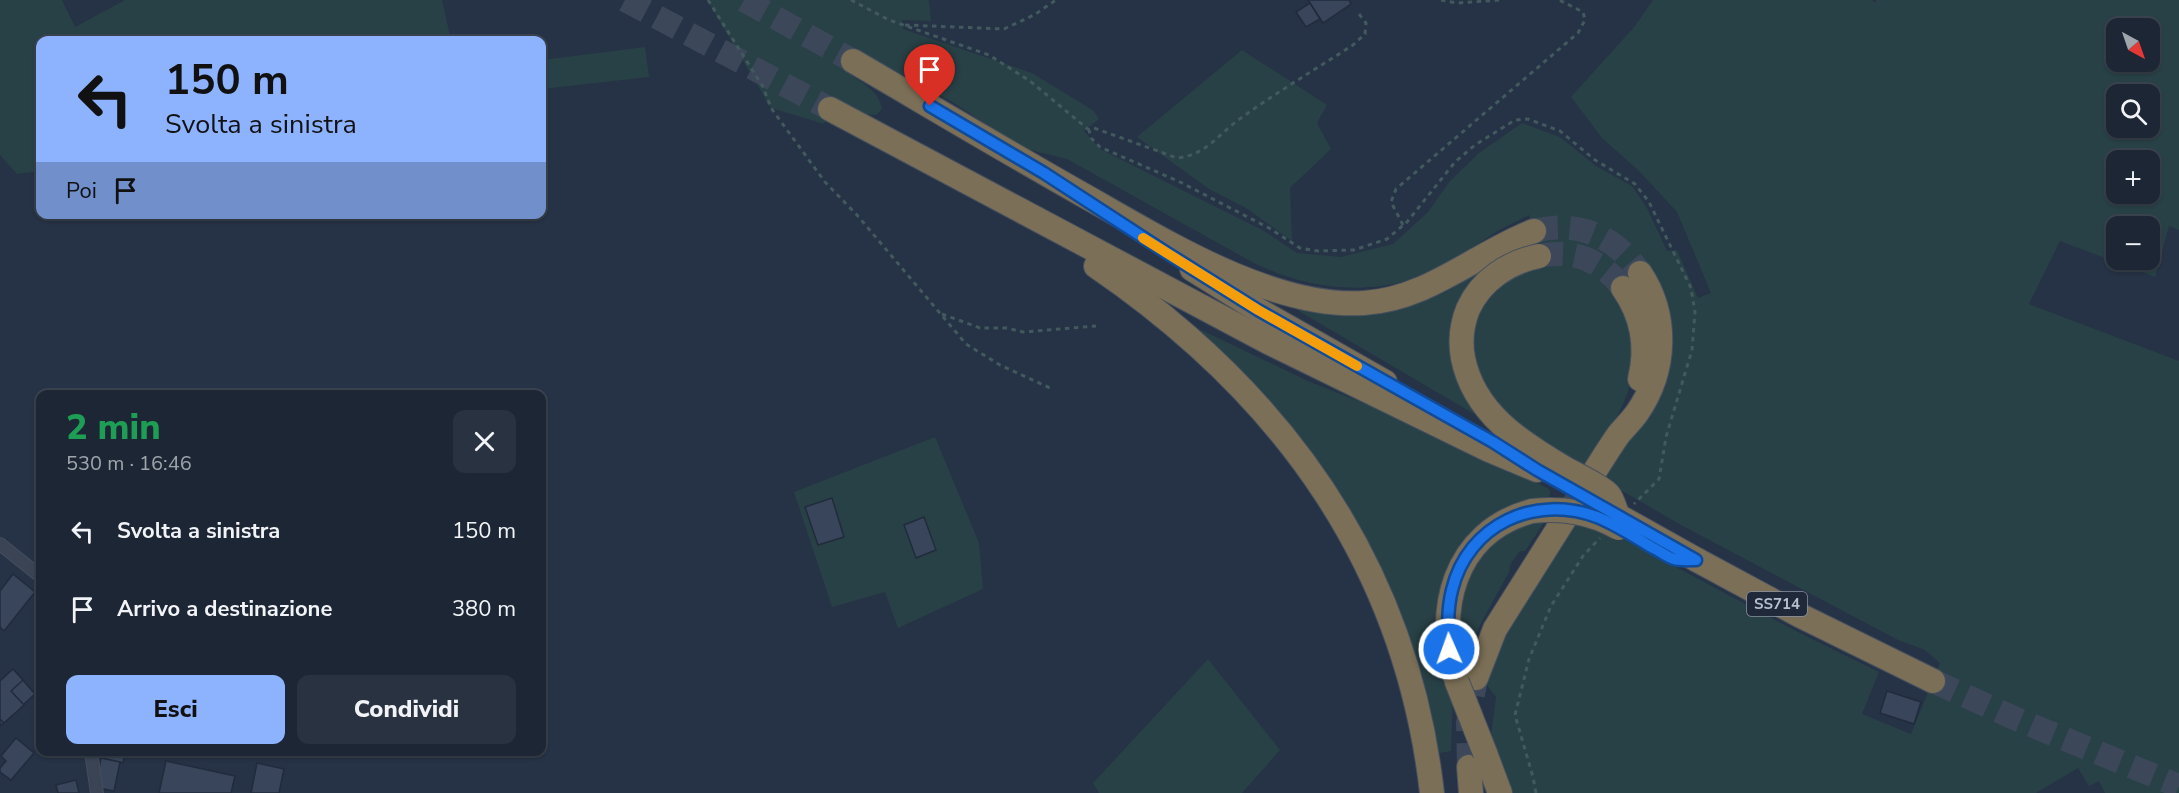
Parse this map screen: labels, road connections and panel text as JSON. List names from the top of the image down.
{
  "streets": {
    "highway": ["SS714"]
  },
  "north": "bottom right",
  "page": {
    "map_buttons": ["+", "−"],
    "turn": ["150 m", "Svolta a sinistra"],
    "then": "Poi",
    "heading": ["2 min", "530 m · 16:46"],
    "list": [
      {
        "name": "Svolta a sinistra",
        "value": "150 m"
      },
      {
        "name": "Arrivo a destinazione",
        "value": "380 m"
      }
    ],
    "buttons": ["Esci", "Condividi"]
  }
}
